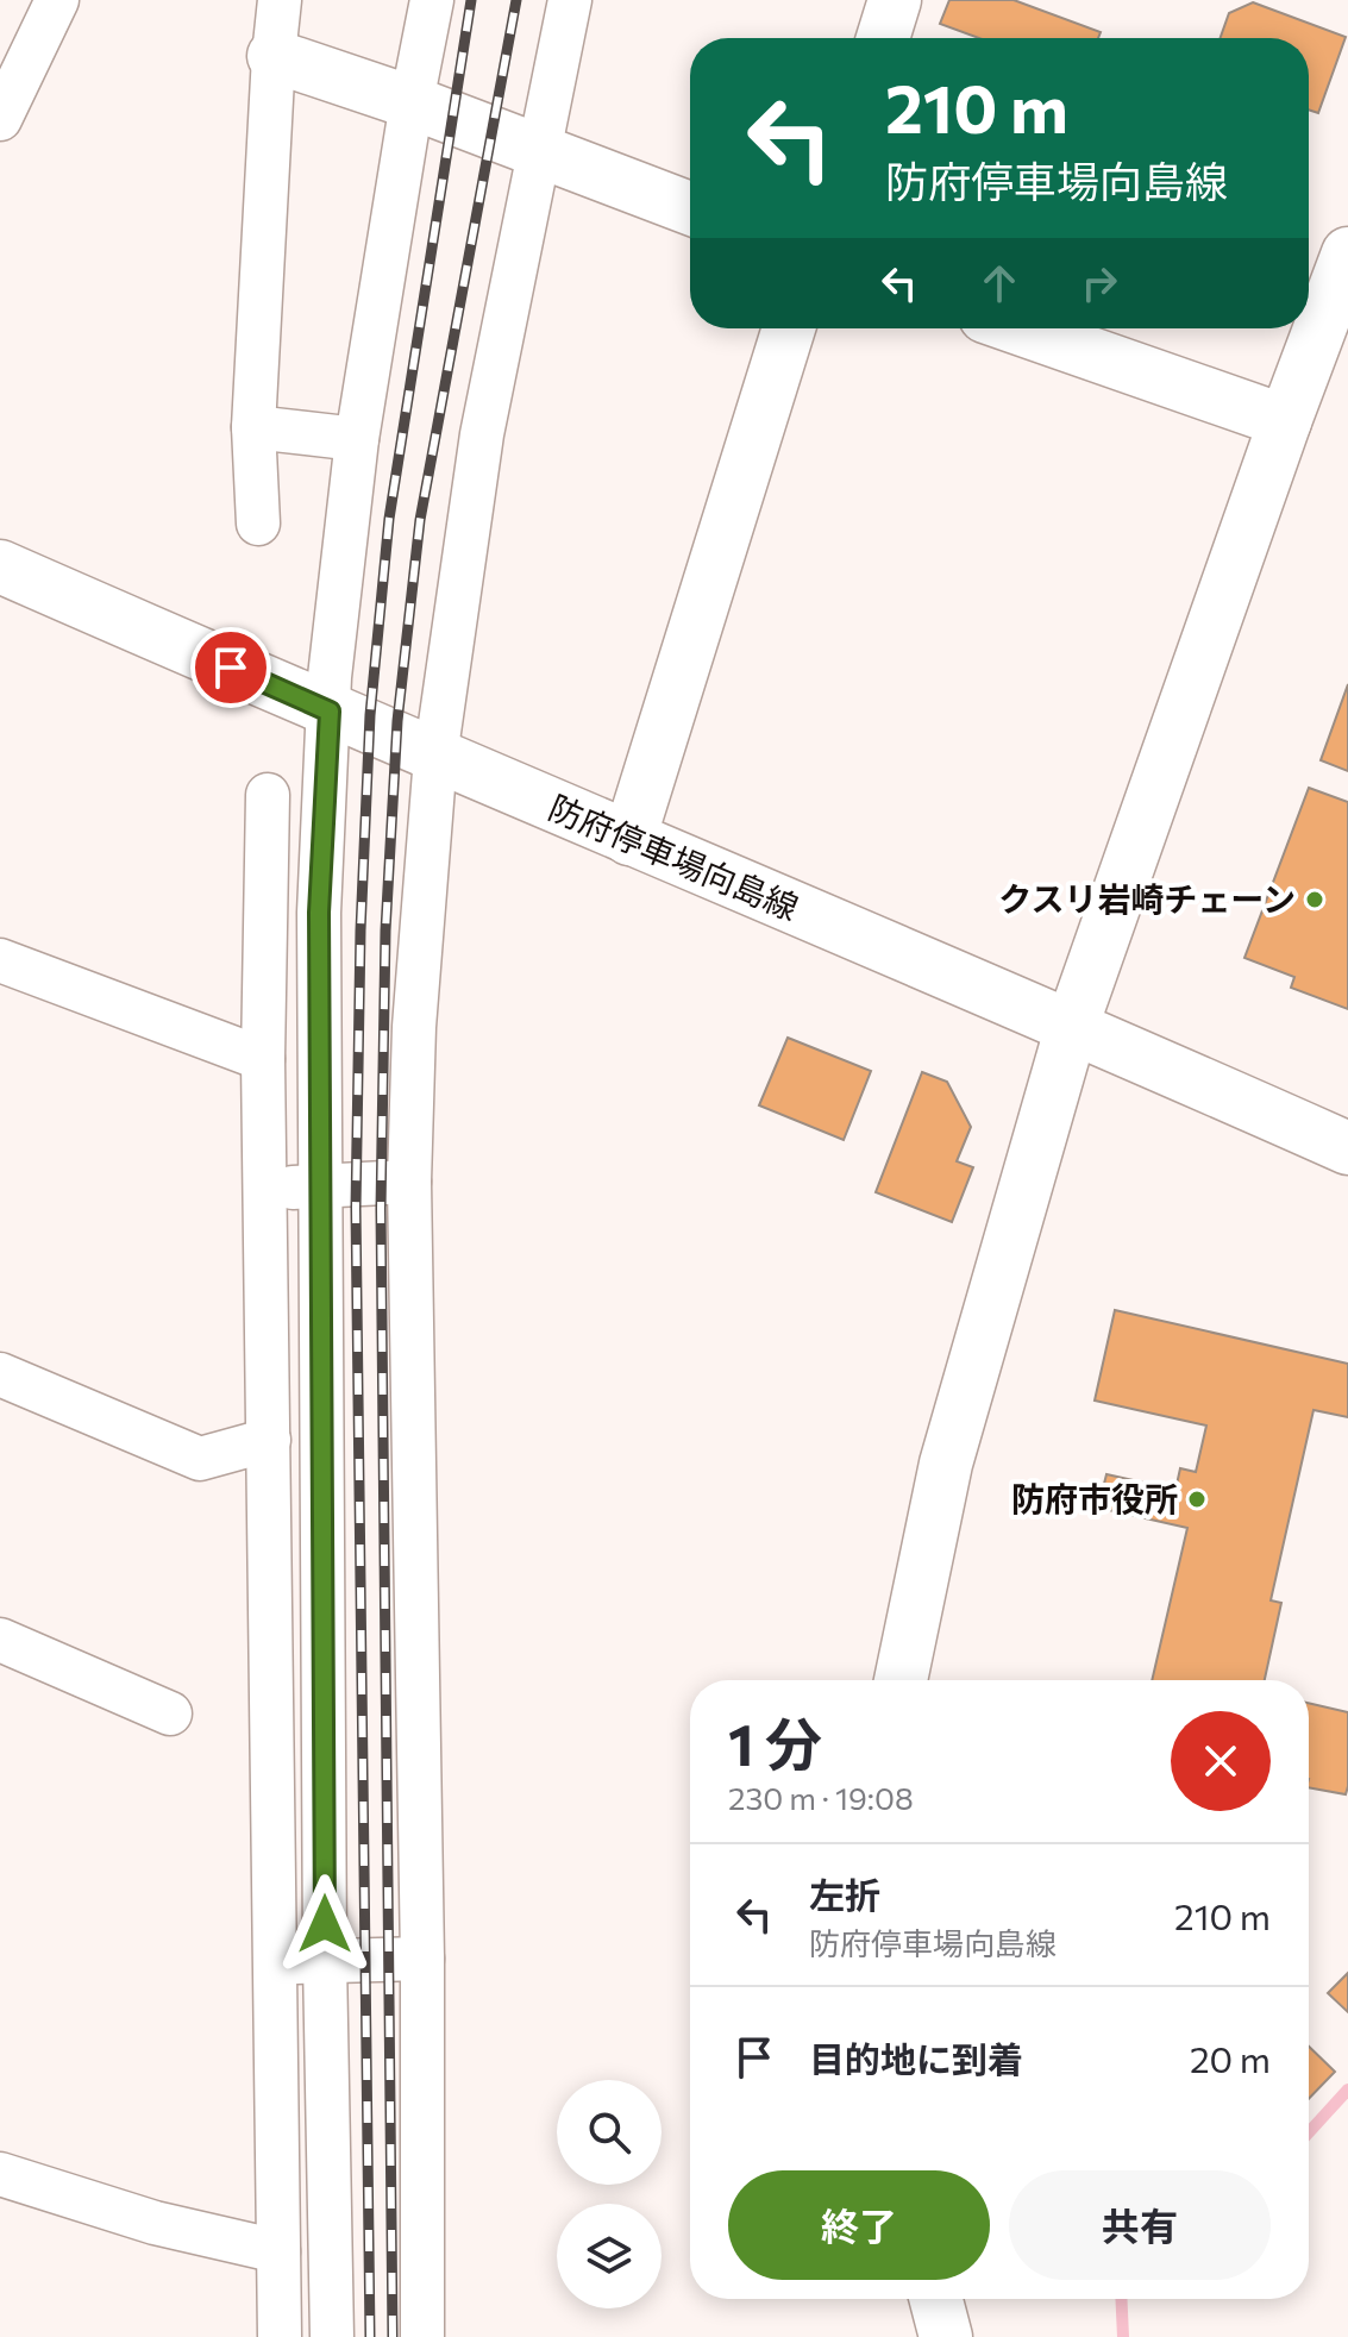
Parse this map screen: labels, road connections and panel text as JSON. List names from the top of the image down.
{
  "streets": {
    "street": ["防府停車場向島線"]
  },
  "places": ["クスリ岩崎チェーン", "防府市役所"],
  "page": {
    "turn": ["210 m", "防府停車場向島線"],
    "heading": ["1 分", "230 m · 19:08"],
    "list": [
      {
        "name": "左折",
        "note": "防府停車場向島線",
        "value": "210 m"
      },
      {
        "name": "目的地に到着",
        "value": "20 m"
      }
    ],
    "buttons": ["終了", "共有"]
  }
}
